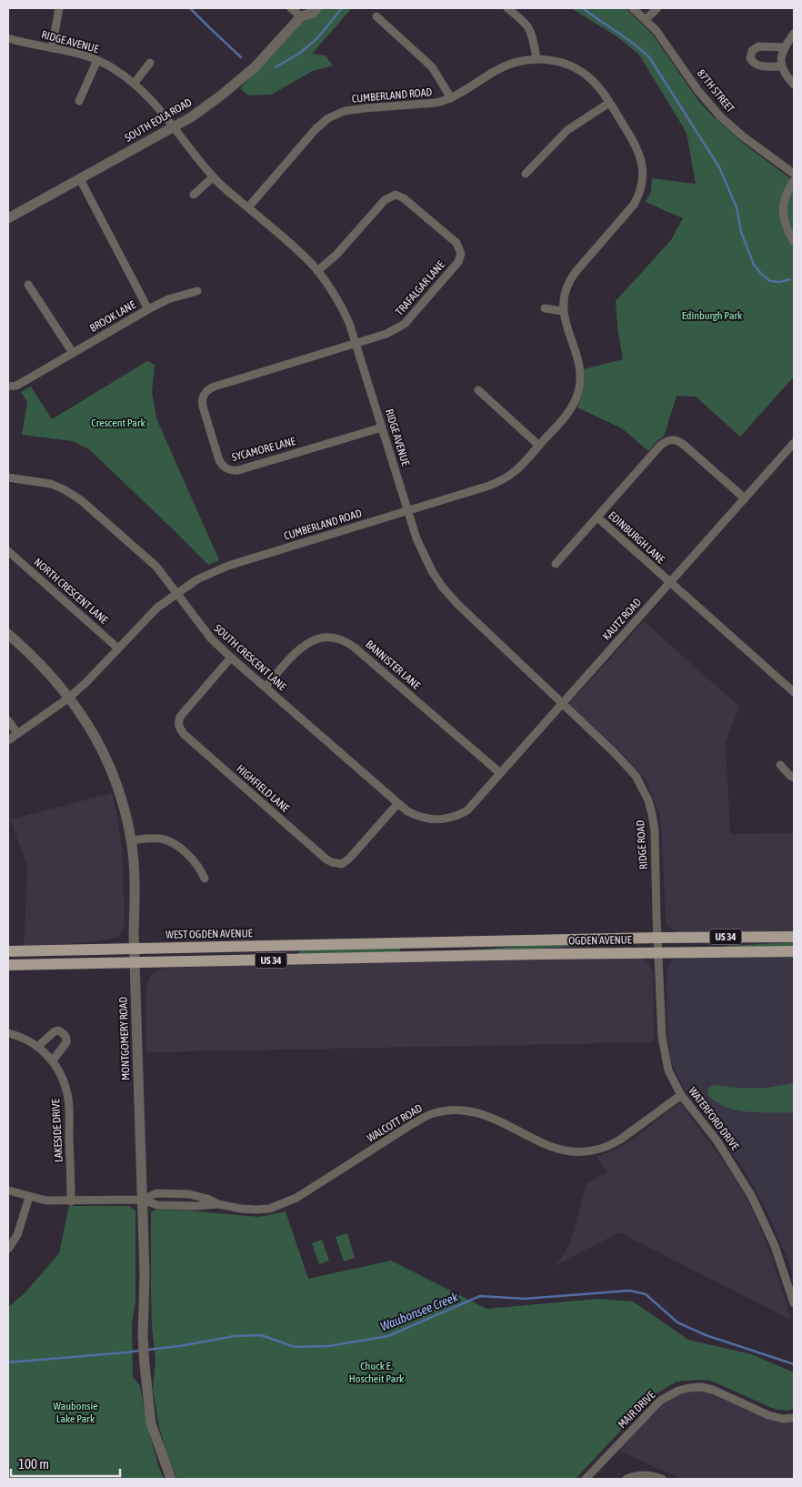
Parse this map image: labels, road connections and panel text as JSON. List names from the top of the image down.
{
  "streets": {
    "main road": ["WEST OGDEN AVENUE", "US 34", "OGDEN AVENUE"],
    "street": [
      "RIDGE AVENUE",
      "87TH STREET",
      "CUMBERLAND ROAD",
      "SOUTH EOLA ROAD",
      "TRAFALGAR LANE",
      "BROOK LANE",
      "SYCAMORE LANE",
      "EDINBURGH LANE",
      "NORTH CRESCENT LANE",
      "KAUTZ ROAD",
      "SOUTH CRESCENT LANE",
      "BANNISTER LANE",
      "HIGHFIELD LANE",
      "RIDGE ROAD",
      "MONTGOMERY ROAD",
      "WATERFORD DRIVE",
      "WALCOTT ROAD",
      "LAKESIDE DRIVE",
      "MAIR DRIVE"
    ]
  },
  "crossings": [
    ["RIDGE AVENUE", "CUMBERLAND ROAD"],
    ["RIDGE AVENUE", "SOUTH EOLA ROAD"],
    ["RIDGE AVENUE", "TRAFALGAR LANE"],
    ["RIDGE AVENUE", "SYCAMORE LANE"],
    ["RIDGE AVENUE", "KAUTZ ROAD"],
    ["RIDGE AVENUE", "RIDGE ROAD"],
    ["CUMBERLAND ROAD", "NORTH CRESCENT LANE"],
    ["CUMBERLAND ROAD", "SOUTH CRESCENT LANE"],
    ["CUMBERLAND ROAD", "MONTGOMERY ROAD"],
    ["SOUTH EOLA ROAD", "BROOK LANE"],
    ["TRAFALGAR LANE", "SYCAMORE LANE"],
    ["EDINBURGH LANE", "KAUTZ ROAD"],
    ["KAUTZ ROAD", "SOUTH CRESCENT LANE"],
    ["KAUTZ ROAD", "BANNISTER LANE"],
    ["KAUTZ ROAD", "RIDGE ROAD"],
    ["SOUTH CRESCENT LANE", "BANNISTER LANE"],
    ["SOUTH CRESCENT LANE", "HIGHFIELD LANE"],
    ["RIDGE ROAD", "OGDEN AVENUE"],
    ["RIDGE ROAD", "WATERFORD DRIVE"],
    ["WEST OGDEN AVENUE", "OGDEN AVENUE"],
    ["WEST OGDEN AVENUE", "MONTGOMERY ROAD"],
    ["US 34", "OGDEN AVENUE"],
    ["US 34", "MONTGOMERY ROAD"],
    ["OGDEN AVENUE", "WATERFORD DRIVE"],
    ["MONTGOMERY ROAD", "WALCOTT ROAD"],
    ["WATERFORD DRIVE", "WALCOTT ROAD"],
    ["WALCOTT ROAD", "LAKESIDE DRIVE"]
  ],
  "water": ["Waubonsee Creek"],
  "parks": [
    "Edinburgh Park",
    "Crescent Park",
    "Chuck E. Hoscheit Park",
    "Waubonsie Lake Park"
  ],
  "scale_bar": "100 m"
}
